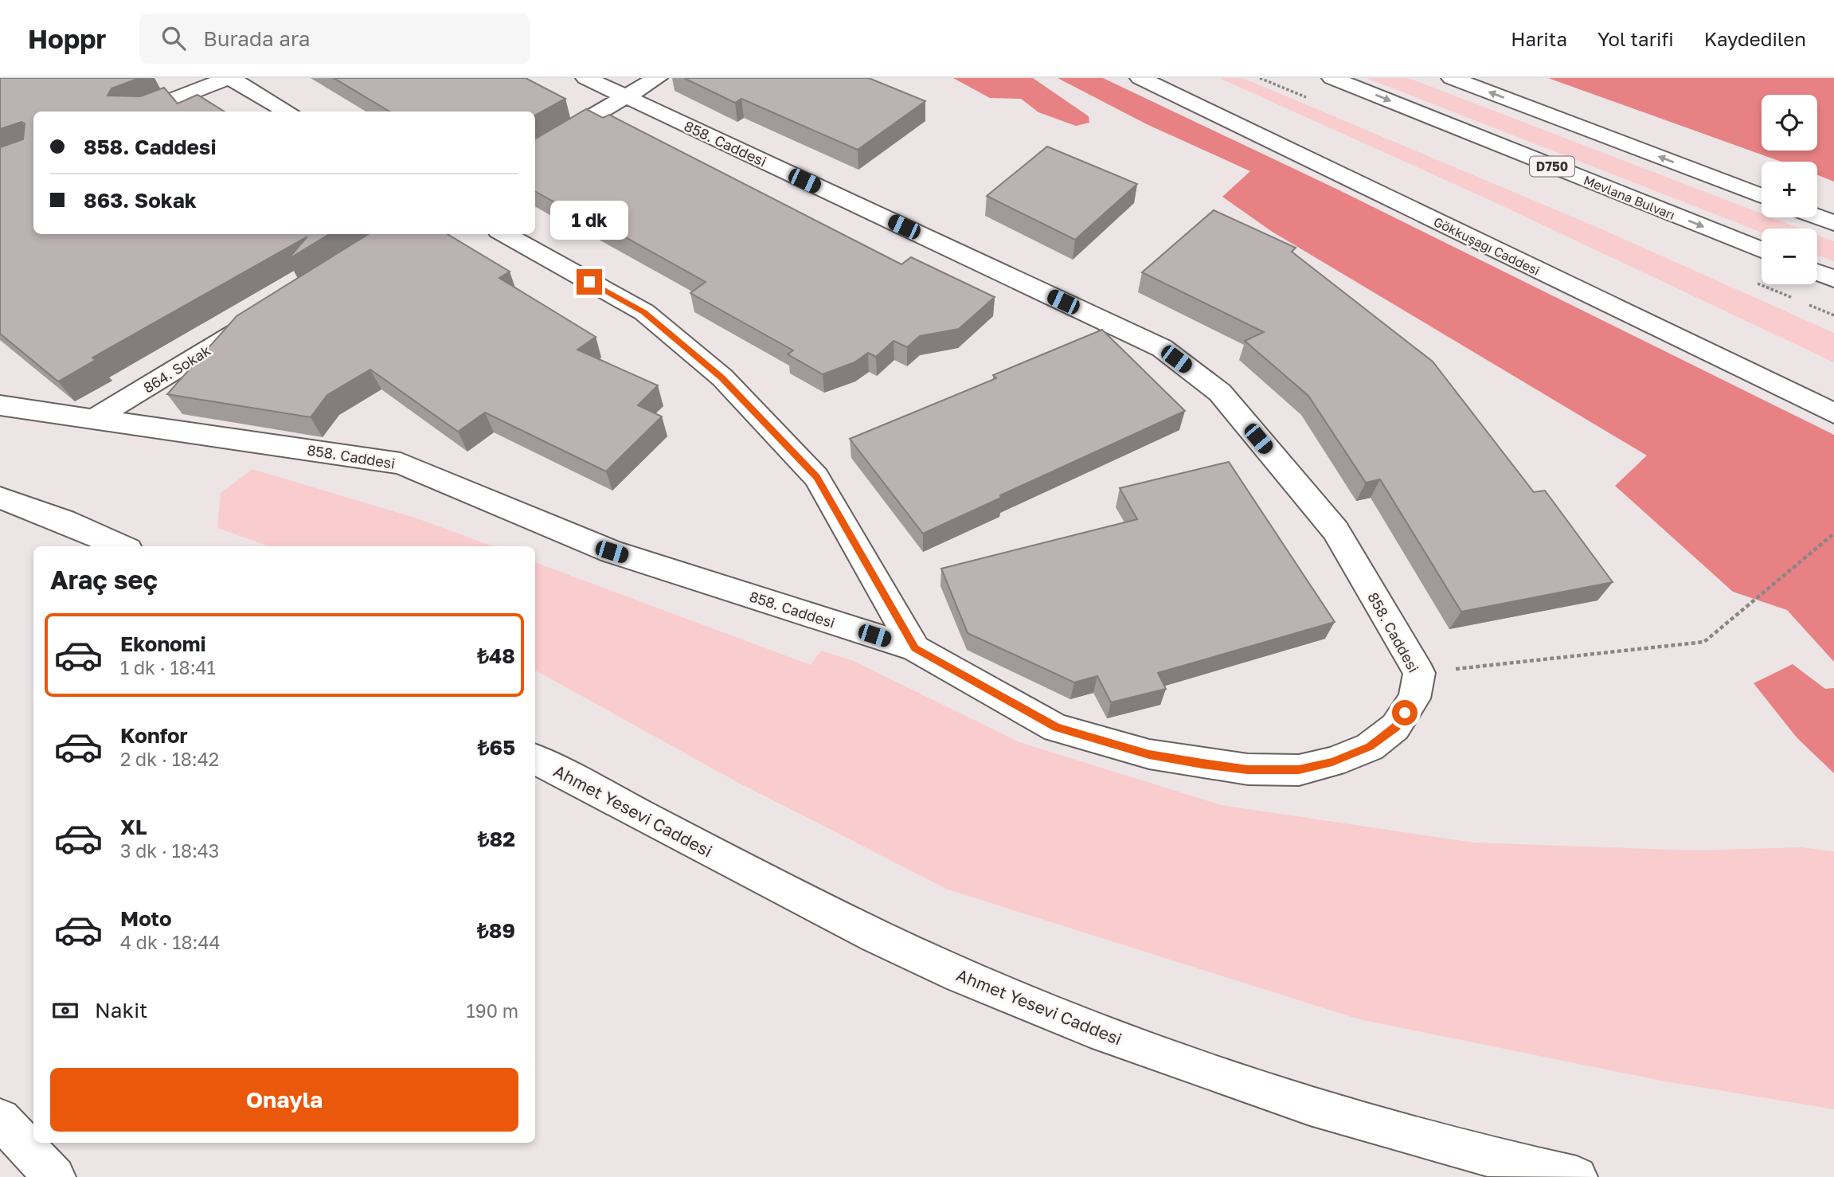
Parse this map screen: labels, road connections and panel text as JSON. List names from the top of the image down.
{
  "streets": {
    "main road": [
      "858. Caddesi",
      "D750",
      "Mevlana Bulvarı",
      "Gökkuşağı Caddesi",
      "864. Sokak",
      "Ahmet Yesevi Caddesi"
    ]
  },
  "crossings": [
    ["858. Caddesi", "864. Sokak"]
  ],
  "page": {
    "header": "Hoppr",
    "search": "Burada ara",
    "nav": ["Harita", "Yol tarifi", "Kaydedilen"],
    "map_buttons": ["+", "−"],
    "banner": ["858. Caddesi", "863. Sokak"],
    "bubble": "1 dk",
    "heading": "Araç seç",
    "list": [
      {
        "name": "Ekonomi",
        "note": "1 dk · 18:41",
        "value": "₺48"
      },
      {
        "name": "Konfor",
        "note": "2 dk · 18:42",
        "value": "₺65"
      },
      {
        "name": "XL",
        "note": "3 dk · 18:43",
        "value": "₺82"
      },
      {
        "name": "Moto",
        "note": "4 dk · 18:44",
        "value": "₺89"
      }
    ],
    "pay": ["Nakit", "190 m"],
    "buttons": "Onayla"
  }
}
